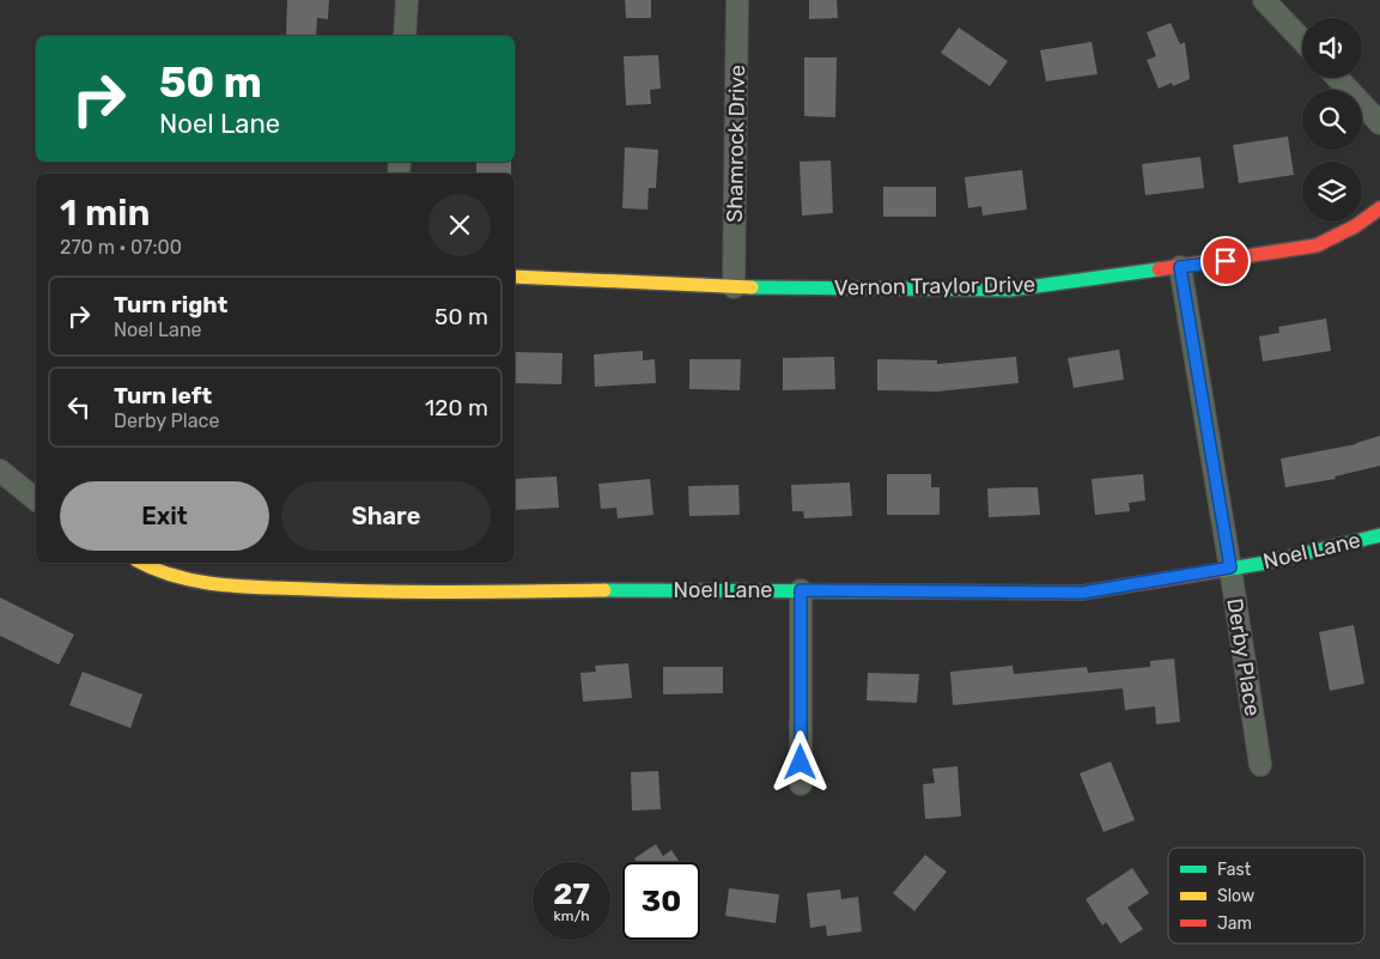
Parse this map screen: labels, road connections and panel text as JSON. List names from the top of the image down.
{
  "streets": {
    "street": [
      "Shamrock Drive",
      "Vernon Traylor Drive",
      "Noel Lane",
      "Derby Place"
    ]
  },
  "crossings": [
    ["Shamrock Drive", "Vernon Traylor Drive"],
    ["Vernon Traylor Drive", "Derby Place"],
    ["Noel Lane", "Derby Place"]
  ],
  "legend": ["Fast", "Slow", "Jam"],
  "page": {
    "turn": ["50 m", "Noel Lane"],
    "heading": ["1 min", "270 m · 07:00"],
    "list": [
      {
        "name": "Turn right",
        "note": "Noel Lane",
        "value": "50 m"
      },
      {
        "name": "Turn left",
        "note": "Derby Place",
        "value": "120 m"
      }
    ],
    "buttons": ["Exit", "Share"],
    "speed": "27 km/h",
    "limit": "30"
  }
}
